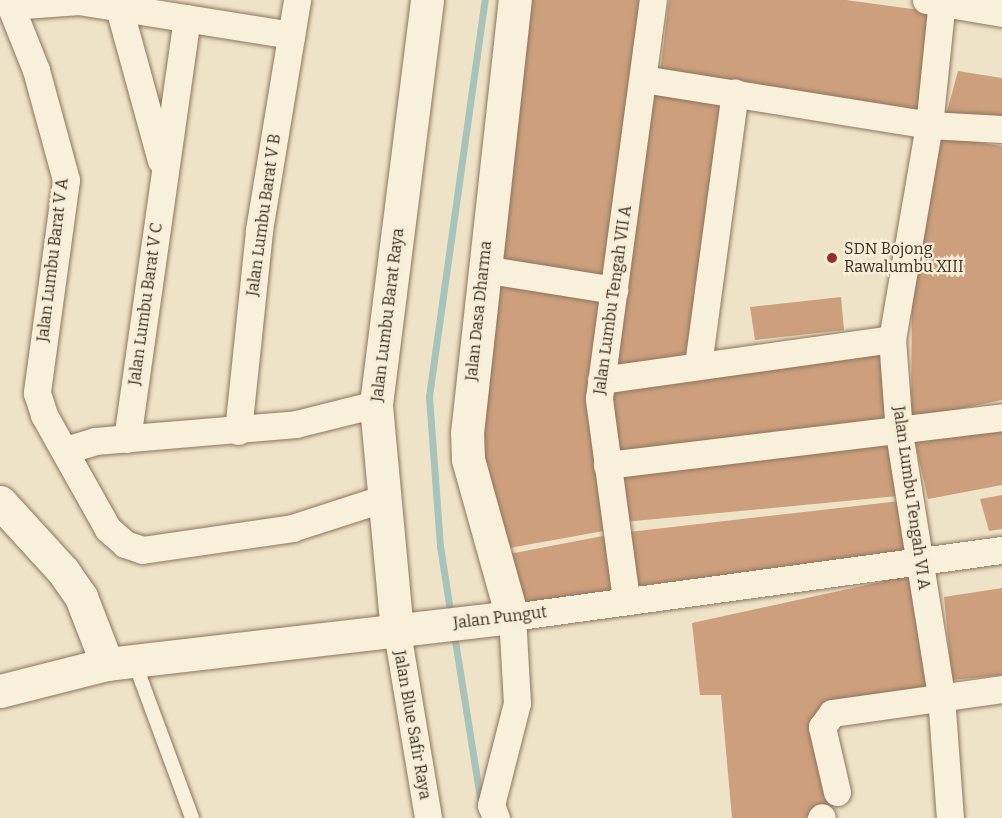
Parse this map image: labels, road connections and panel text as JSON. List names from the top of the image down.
{
  "streets": {
    "street": [
      "Jalan Lumbu Barat V B",
      "Jalan Lumbu Barat V A",
      "Jalan Lumbu Tengah VII A",
      "Jalan Lumbu Barat V C",
      "Jalan Dasa Dharma",
      "Jalan Lumbu Barat Raya",
      "Jalan Lumbu Tengah VI A",
      "Jalan Pungut",
      "Jalan Blue Safir Raya"
    ]
  },
  "crossings": [
    ["Jalan Lumbu Barat V A", "Jalan Lumbu Barat Raya"],
    ["Jalan Lumbu Tengah VII A", "Jalan Pungut"],
    ["Jalan Dasa Dharma", "Jalan Pungut"],
    ["Jalan Lumbu Barat Raya", "Jalan Pungut"],
    ["Jalan Lumbu Barat Raya", "Jalan Blue Safir Raya"],
    ["Jalan Lumbu Tengah VI A", "Jalan Pungut"],
    ["Jalan Pungut", "Jalan Blue Safir Raya"]
  ],
  "places": ["SDN Bojong Rawalumbu XIII"]
}
